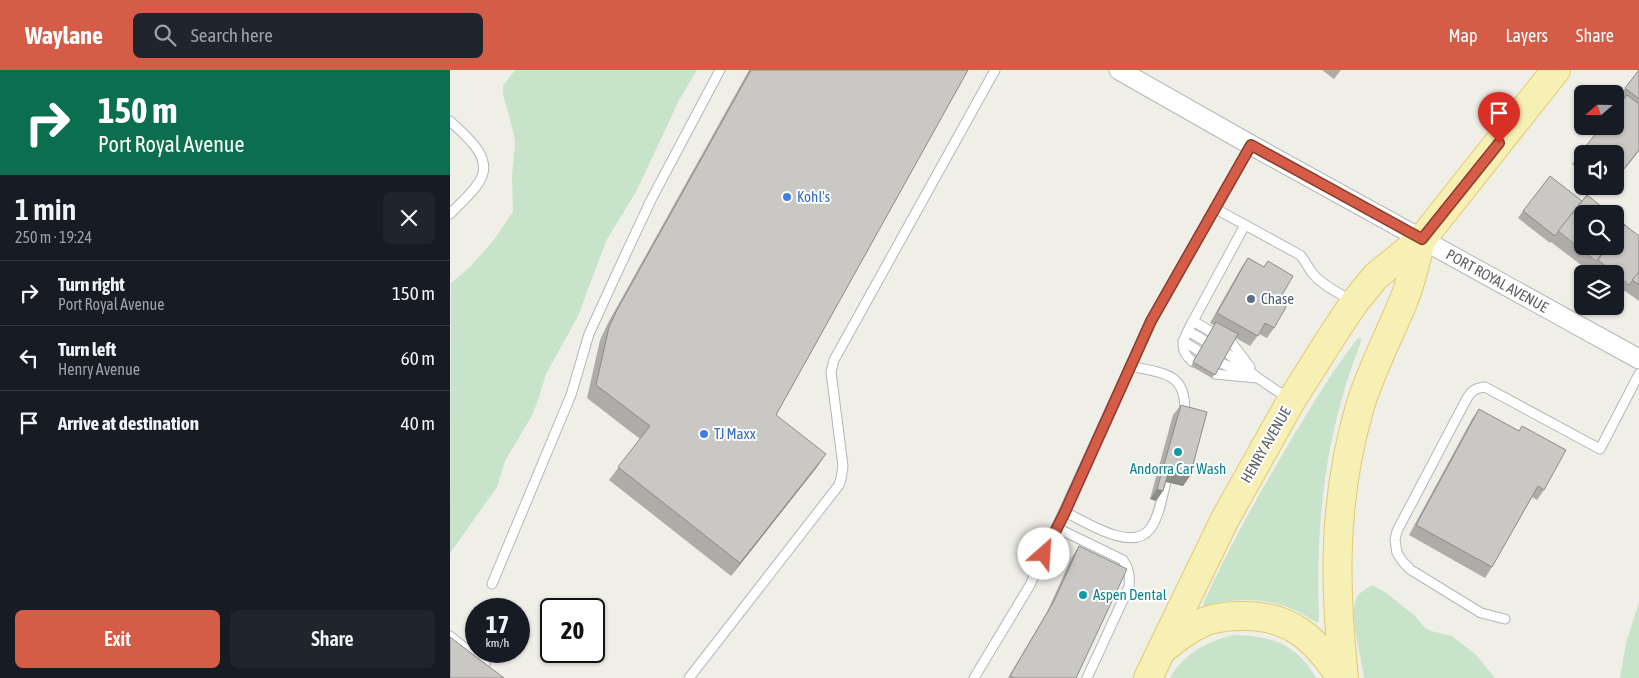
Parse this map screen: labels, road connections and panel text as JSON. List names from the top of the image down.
{
  "streets": {
    "main road": ["HENRY AVENUE"],
    "street": ["PORT ROYAL AVENUE"]
  },
  "crossings": [
    ["PORT ROYAL AVENUE", "HENRY AVENUE"]
  ],
  "places": [
    "Kohl's",
    "Chase",
    "TJ Maxx",
    "Andorra Car Wash",
    "Aspen Dental"
  ],
  "north": "left",
  "page": {
    "header": "Waylane",
    "search": "Search here",
    "nav": ["Map", "Layers", "Share"],
    "turn": ["150 m", "Port Royal Avenue"],
    "heading": ["1 min", "250 m · 19:24"],
    "list": [
      {
        "name": "Turn right",
        "note": "Port Royal Avenue",
        "value": "150 m"
      },
      {
        "name": "Turn left",
        "note": "Henry Avenue",
        "value": "60 m"
      },
      {
        "name": "Arrive at destination",
        "value": "40 m"
      }
    ],
    "speed": "17 km/h",
    "limit": "20",
    "buttons": ["Exit", "Share"]
  }
}
